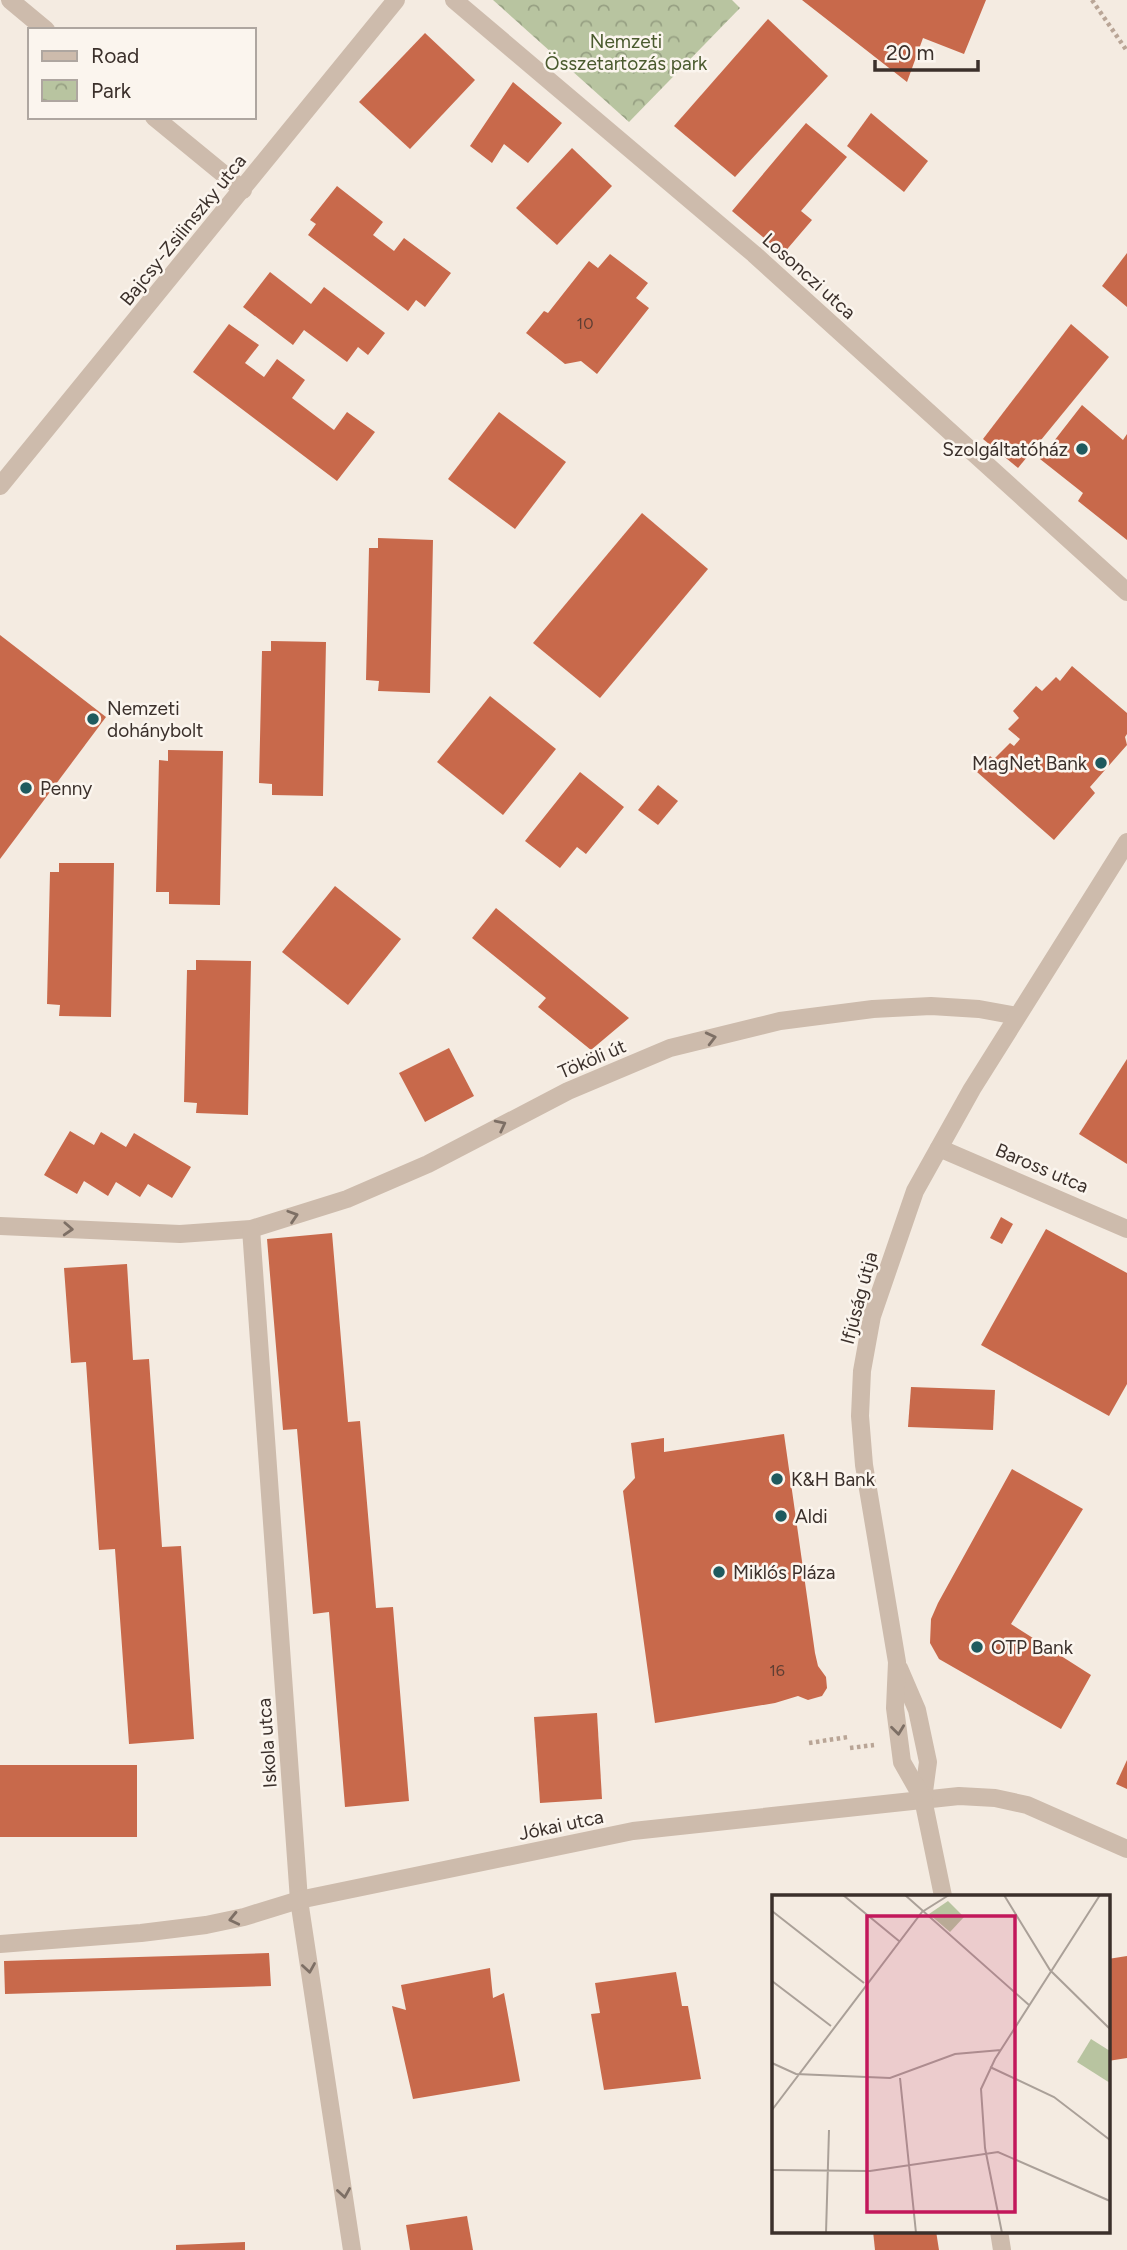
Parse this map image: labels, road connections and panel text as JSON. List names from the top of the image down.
{
  "streets": {
    "street": [
      "Bajcsy-Zsilinszky utca",
      "Losonczi utca",
      "Tököli út",
      "Baross utca",
      "Ifjúság útja",
      "Iskola utca",
      "Jókai utca"
    ]
  },
  "crossings": [
    ["Tököli út", "Ifjúság útja"],
    ["Tököli út", "Iskola utca"],
    ["Baross utca", "Ifjúság útja"],
    ["Ifjúság útja", "Jókai utca"],
    ["Iskola utca", "Jókai utca"]
  ],
  "one_way": ["Tököli út"],
  "parks": ["Nemzeti Összetartozás park"],
  "places": [
    "Szolgáltatóház",
    "Nemzeti dohánybolt",
    "MagNet Bank",
    "Penny",
    "K&H Bank",
    "Aldi",
    "Miklós Pláza",
    "OTP Bank"
  ],
  "house_numbers": ["10", "16"],
  "legend": ["Road", "Park"],
  "scale_bar": "20 m"
}
